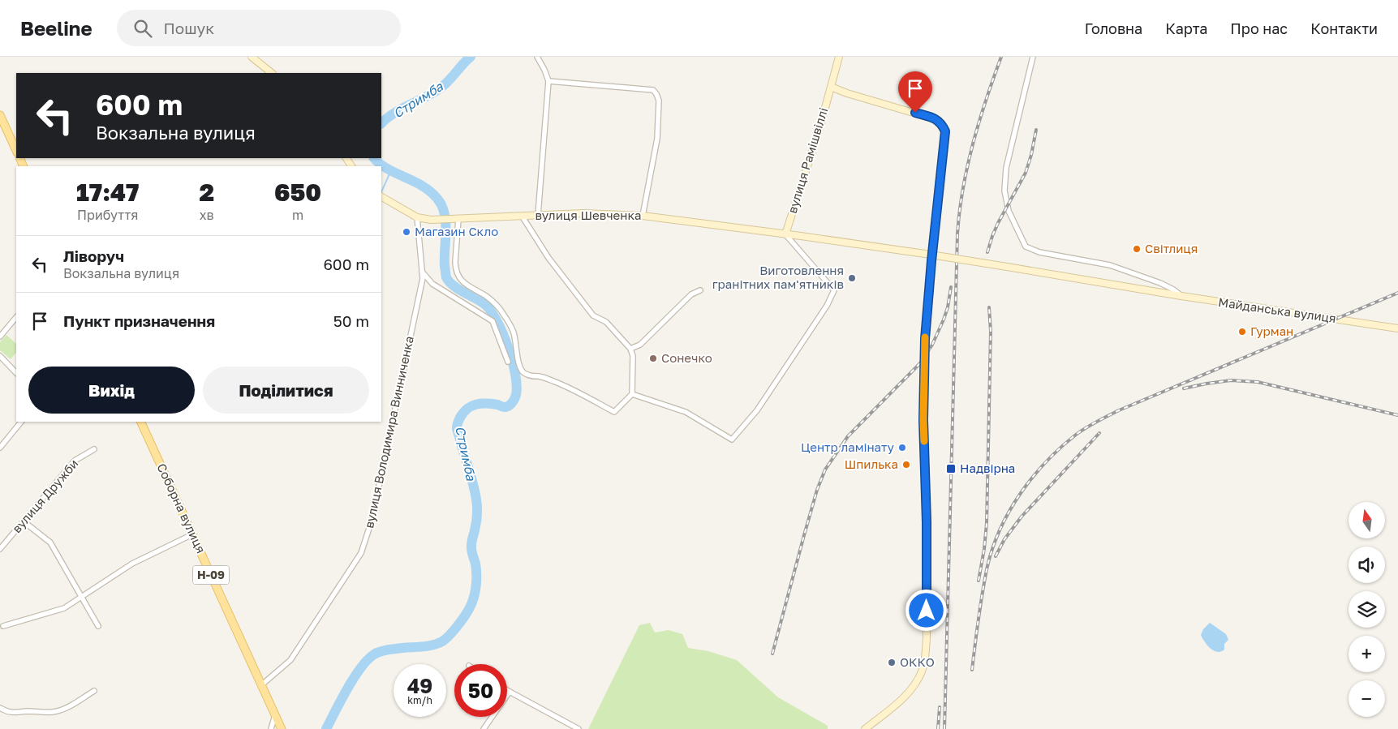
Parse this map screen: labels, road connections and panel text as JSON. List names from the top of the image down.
{
  "streets": {
    "main road": ["Соборна вулиця", "Н-09"],
    "street": [
      "вулиця Рамішвіллі",
      "вулиця Шевченка",
      "Майданська вулиця",
      "вулиця Володимира Винниченка",
      "вулиця Дружби"
    ]
  },
  "crossings": [
    ["вулиця Рамішвіллі", "вулиця Шевченка"],
    ["вулиця Шевченка", "Майданська вулиця"],
    ["вулиця Шевченка", "вулиця Володимира Винниченка"],
    ["вулиця Володимира Винниченка", "Соборна вулиця"]
  ],
  "water": ["Стримба"],
  "places": {
    "other": [
      "Магазин Скло",
      "Світлиця",
      "Виготовлення гранітних пам'ятників",
      "Гурман",
      "Сонечко",
      "Центр ламінату",
      "Шпилька",
      "ОККО"
    ],
    "transit": ["Надвірна"]
  },
  "north": "top",
  "page": {
    "header": "Beeline",
    "search": "Пошук",
    "nav": [
      "Головна",
      "Карта",
      "Про нас",
      "Контакти"
    ],
    "turn": ["600 m", "Вокзальна вулиця"],
    "eta": [
      "17:47",
      "Прибуття",
      "2",
      "хв",
      "650",
      "m"
    ],
    "list": [
      {
        "name": "Ліворуч",
        "note": "Вокзальна вулиця",
        "value": "600 m"
      },
      {
        "name": "Пункт призначення",
        "value": "50 m"
      }
    ],
    "buttons": ["Вихід", "Поділитися"],
    "map_buttons": ["+", "−"],
    "speed": "49 km/h",
    "limit": "50"
  }
}
